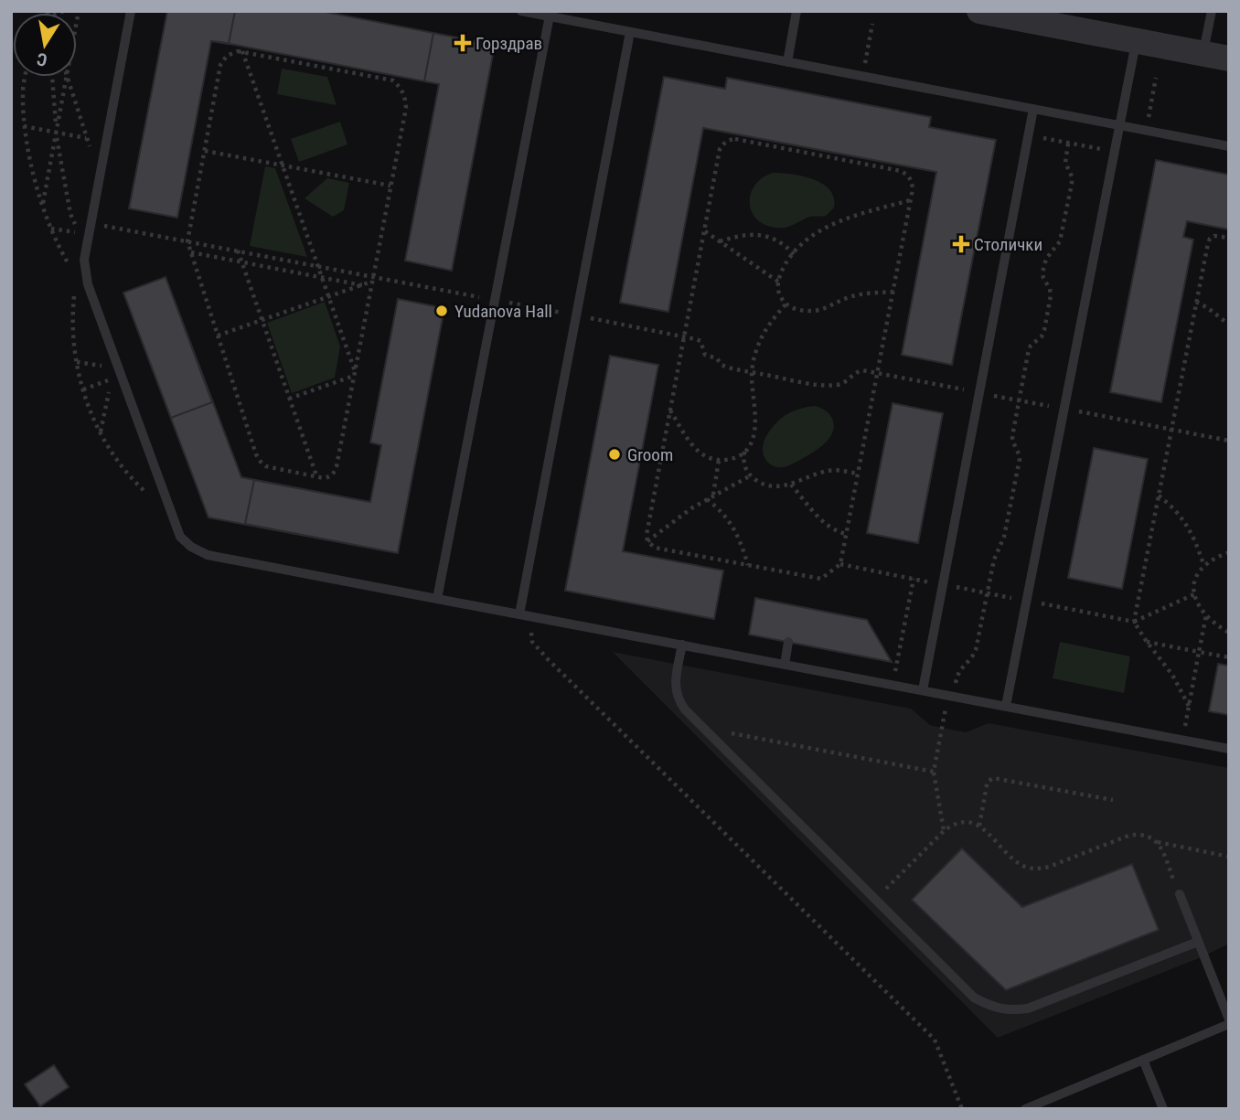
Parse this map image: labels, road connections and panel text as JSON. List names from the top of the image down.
{
  "places": {
    "health": ["Горздрав", "Столички"],
    "other": ["Yudanova Hall", "Groom"]
  },
  "north": "bottom"
}
